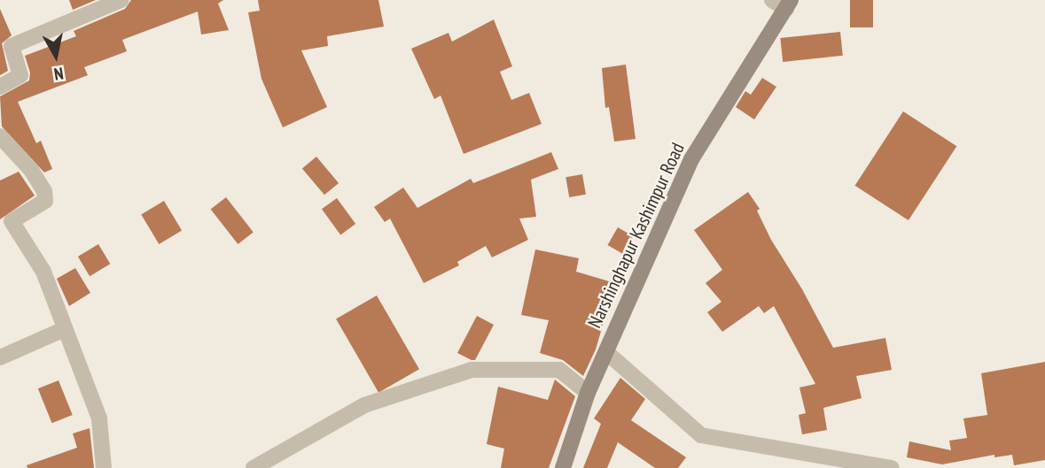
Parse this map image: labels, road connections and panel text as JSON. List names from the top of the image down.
{
  "streets": {
    "street": ["Narshinghapur Kashimpur Road"]
  },
  "north": "bottom"
}
